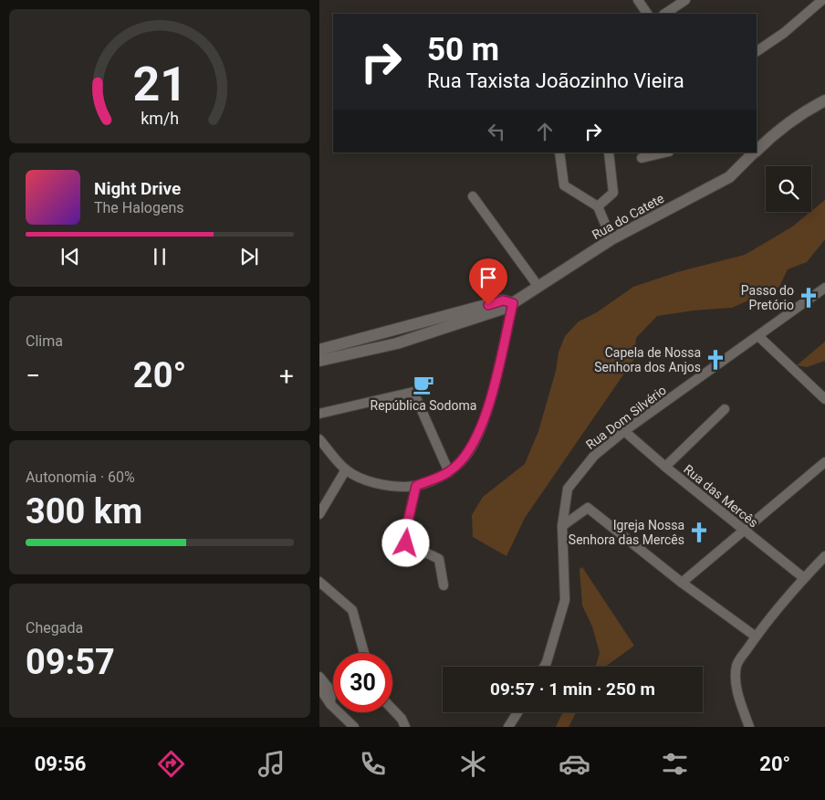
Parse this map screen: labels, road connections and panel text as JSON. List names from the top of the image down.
{
  "streets": {
    "street": ["Rua do Catete", "Rua Dom Silvério", "Rua das Mercês"]
  },
  "crossings": [
    ["Rua Dom Silvério", "Rua das Mercês"]
  ],
  "places": {
    "church": ["Passo do Pretório", "Capela de Nossa Senhora dos Anjos", "Igreja Nossa Senhora das Mercês"],
    "cafe": ["República Sodoma"]
  },
  "page": {
    "turn": ["50 m", "Rua Taxista Joãozinho Vieira"],
    "song": ["Night Drive", "The Halogens"],
    "tile": [
      "Clima",
      ["Autonomia · 60%", "300 km"],
      ["Chegada", "09:57"]
    ],
    "heat": ["−", "20°", "+"],
    "limit": "30",
    "trip": "09:57 · 1 min · 250 m",
    "tabs": ["09:56", "20°"],
    "gauge": ["21", "km/h"]
  }
}
